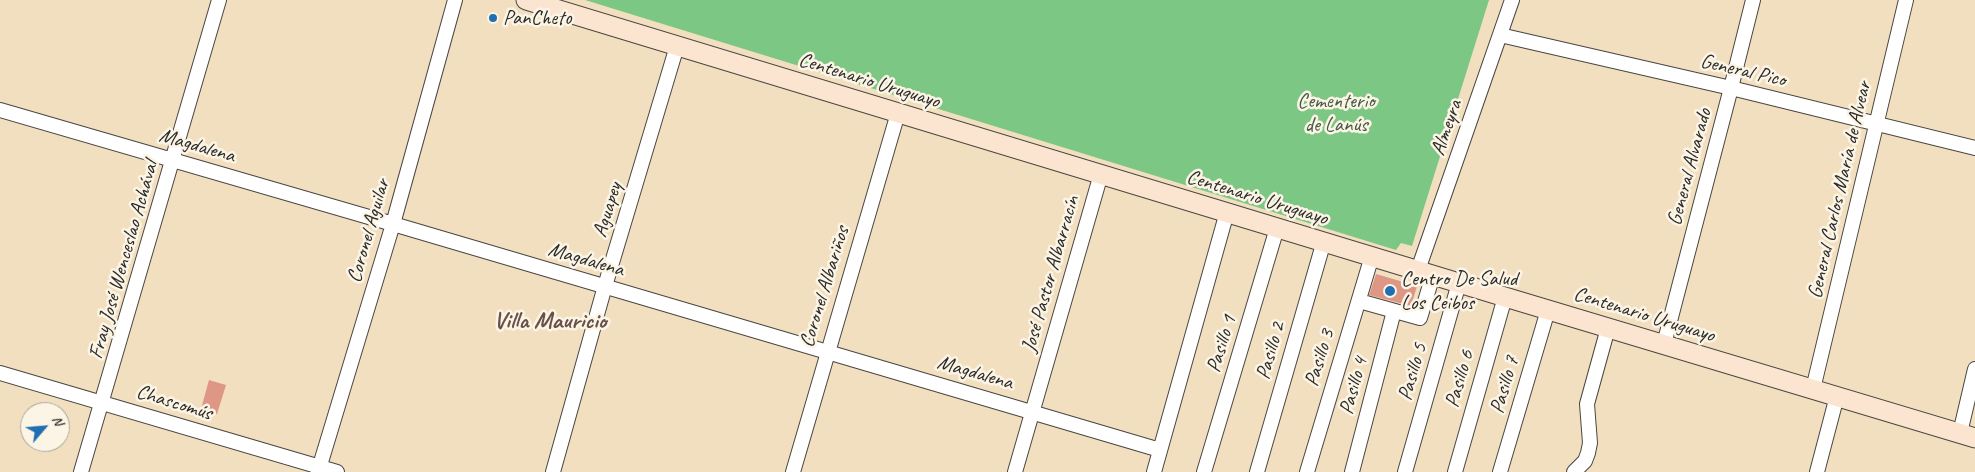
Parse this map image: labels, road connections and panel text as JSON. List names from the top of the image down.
{
  "streets": {
    "main road": ["Centenario Uruguayo"],
    "street": [
      "General Pico",
      "Almeyra",
      "Magdalena",
      "General Alvarado",
      "General Carlos María de Alvear",
      "Aguapey",
      "Coronel Aguilar",
      "Fray José Wenceslao Achával",
      "José Pastor Albarracín",
      "Coronel Albariños",
      "Pasillo 1",
      "Pasillo 2",
      "Pasillo 3",
      "Pasillo 5",
      "Pasillo 6",
      "Pasillo 7",
      "Pasillo 4",
      "Chascomús"
    ]
  },
  "crossings": [
    ["General Pico", "Almeyra"],
    ["General Pico", "General Alvarado"],
    ["General Pico", "General Carlos María de Alvear"],
    ["Centenario Uruguayo", "Almeyra"],
    ["Centenario Uruguayo", "General Alvarado"],
    ["Centenario Uruguayo", "General Carlos María de Alvear"],
    ["Centenario Uruguayo", "Aguapey"],
    ["Centenario Uruguayo", "José Pastor Albarracín"],
    ["Centenario Uruguayo", "Coronel Albariños"],
    ["Centenario Uruguayo", "Pasillo 1"],
    ["Centenario Uruguayo", "Pasillo 2"],
    ["Centenario Uruguayo", "Pasillo 3"],
    ["Centenario Uruguayo", "Pasillo 5"],
    ["Centenario Uruguayo", "Pasillo 6"],
    ["Centenario Uruguayo", "Pasillo 7"],
    ["Almeyra", "Pasillo 4"],
    ["Magdalena", "Aguapey"],
    ["Magdalena", "Coronel Aguilar"],
    ["Magdalena", "Fray José Wenceslao Achával"],
    ["Magdalena", "José Pastor Albarracín"],
    ["Magdalena", "Coronel Albariños"],
    ["Coronel Aguilar", "Chascomús"],
    ["Fray José Wenceslao Achával", "Chascomús"]
  ],
  "districts": ["Villa Mauricio"],
  "parks": ["Cementerio de Lanús"],
  "places": ["PanCheto", "Centro De Salud Los Ceibos"],
  "north": "top right"
}
